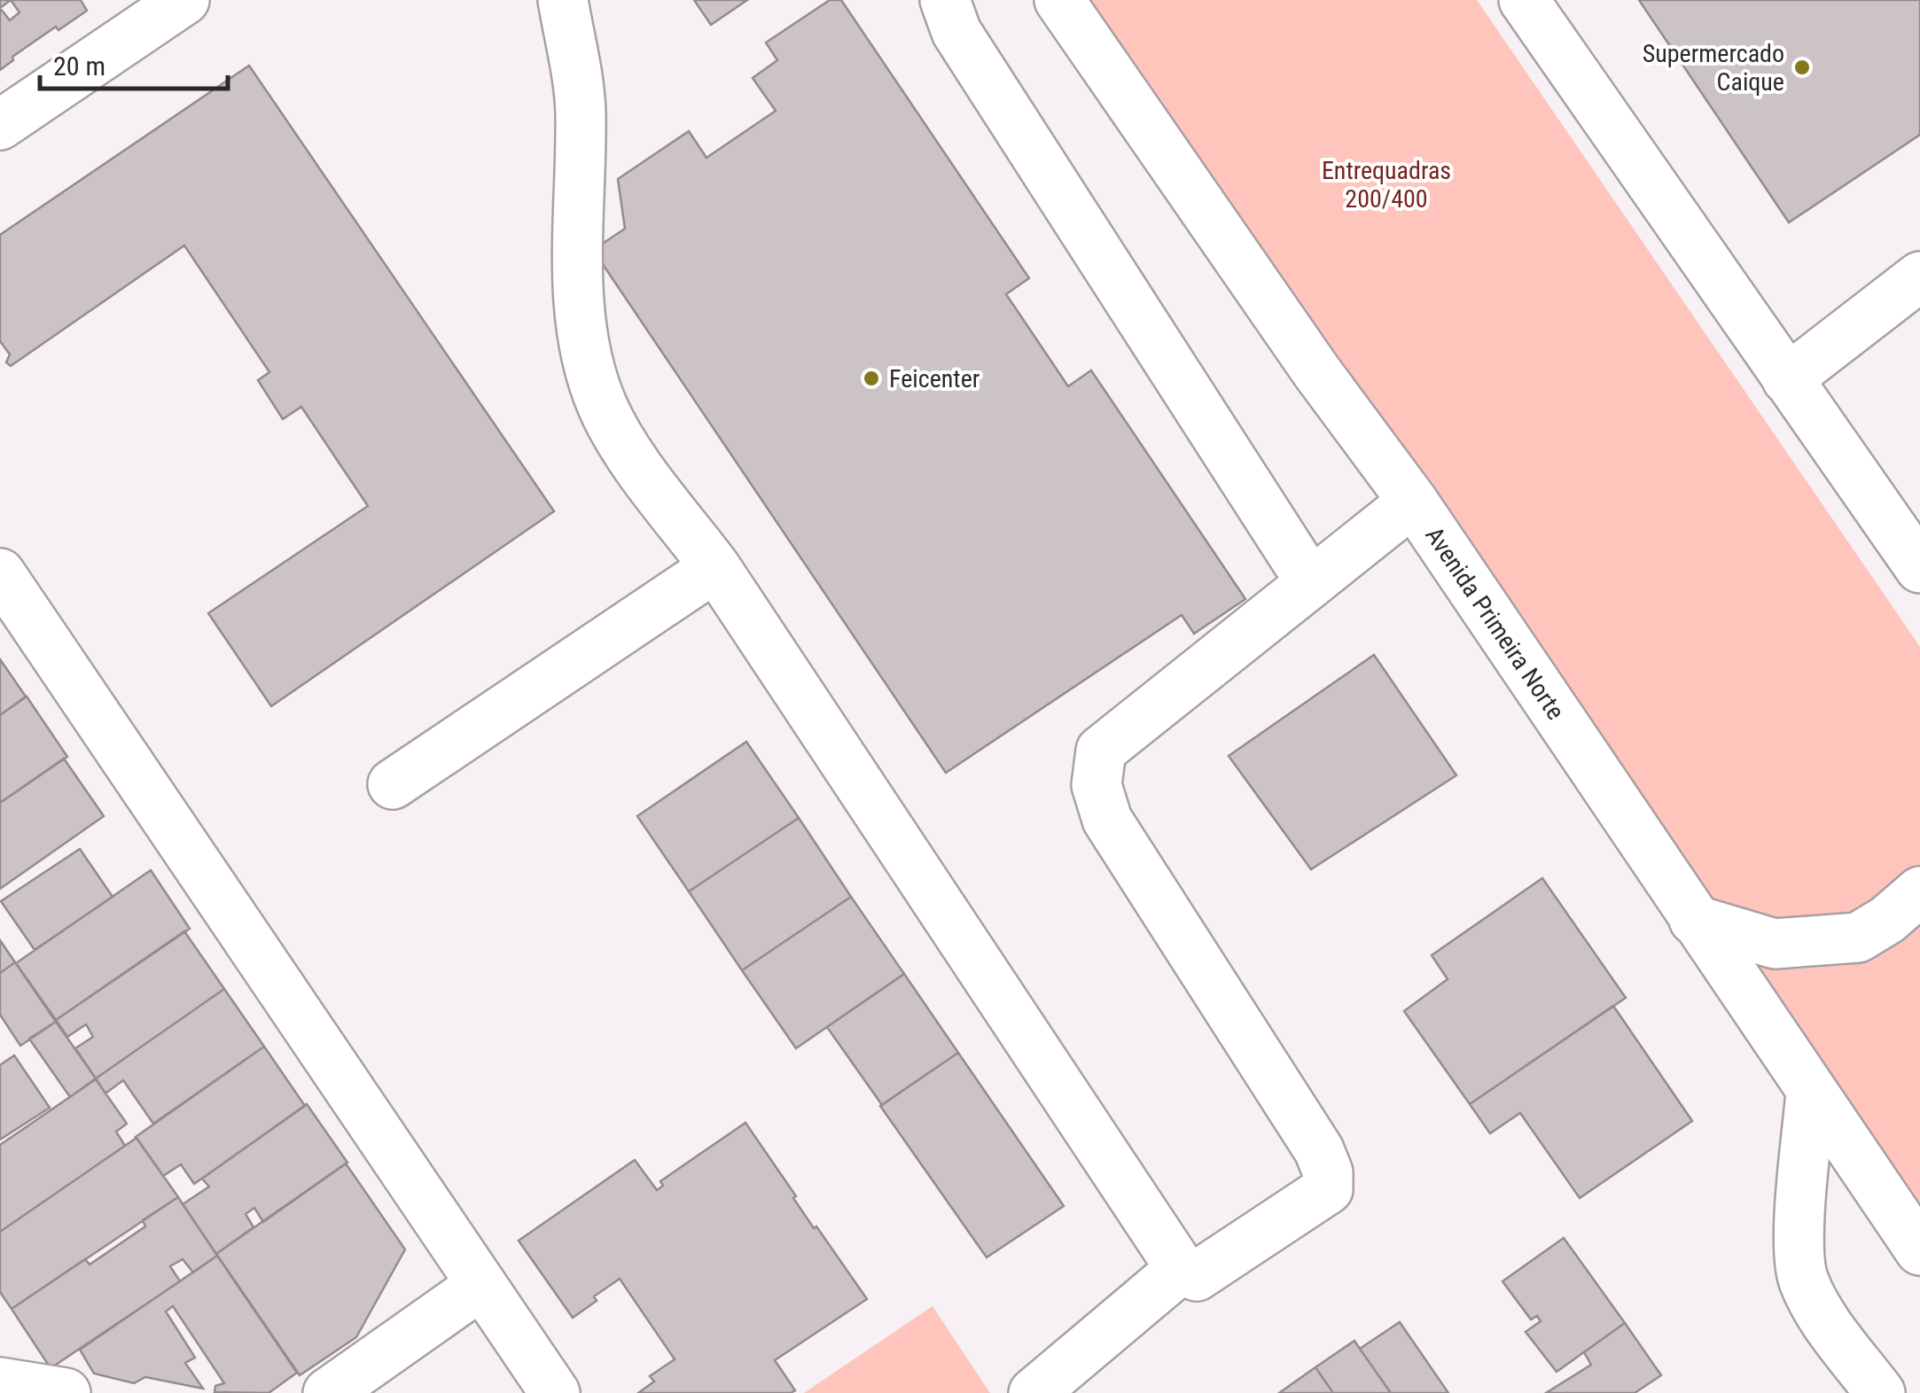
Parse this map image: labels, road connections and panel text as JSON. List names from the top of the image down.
{
  "streets": {
    "street": ["Avenida Primeira Norte"]
  },
  "parks": ["Entrequadras 200/400"],
  "places": ["Supermercado Caique", "Feicenter"],
  "scale_bar": "20 m"
}
